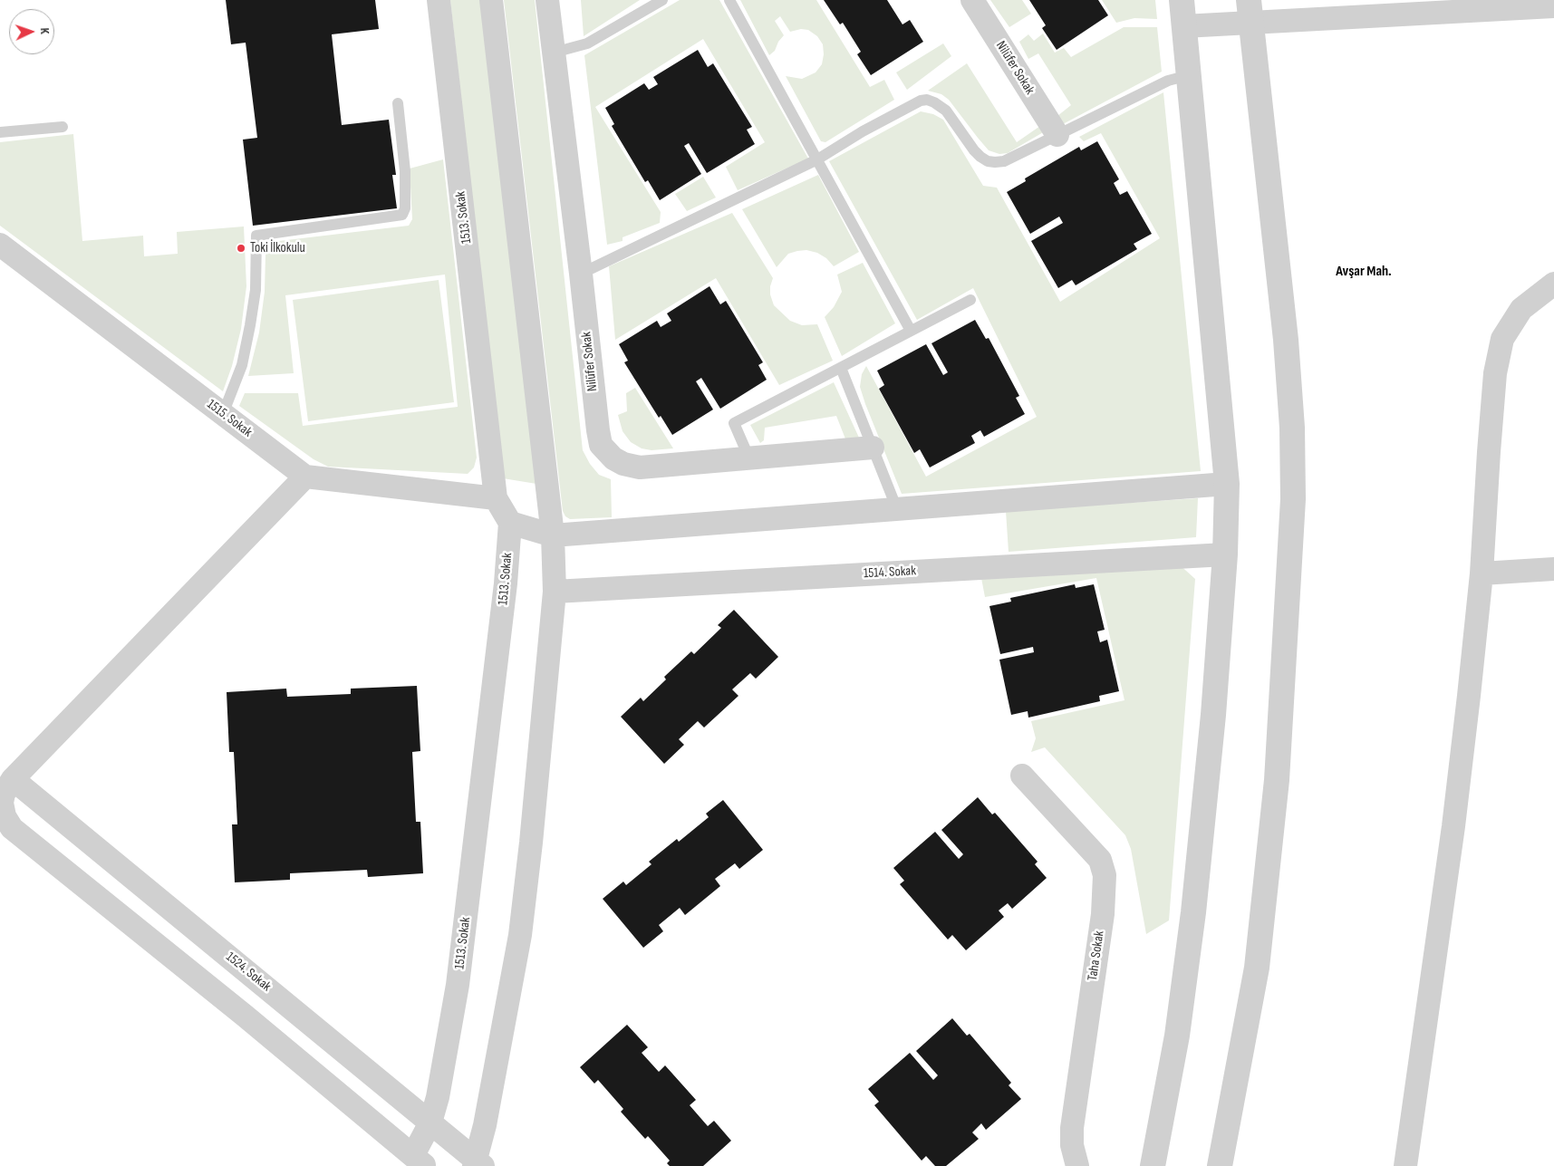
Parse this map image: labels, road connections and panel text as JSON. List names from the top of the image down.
{
  "streets": {
    "street": [
      "Nilüfer Sokak",
      "1513. Sokak",
      "1515. Sokak",
      "1514. Sokak",
      "Taha Sokak",
      "1524. Sokak"
    ]
  },
  "crossings": [
    ["1513. Sokak", "1524. Sokak"]
  ],
  "districts": ["Avşar Mah."],
  "places": ["Toki İlkokulu"],
  "north": "right"
}
